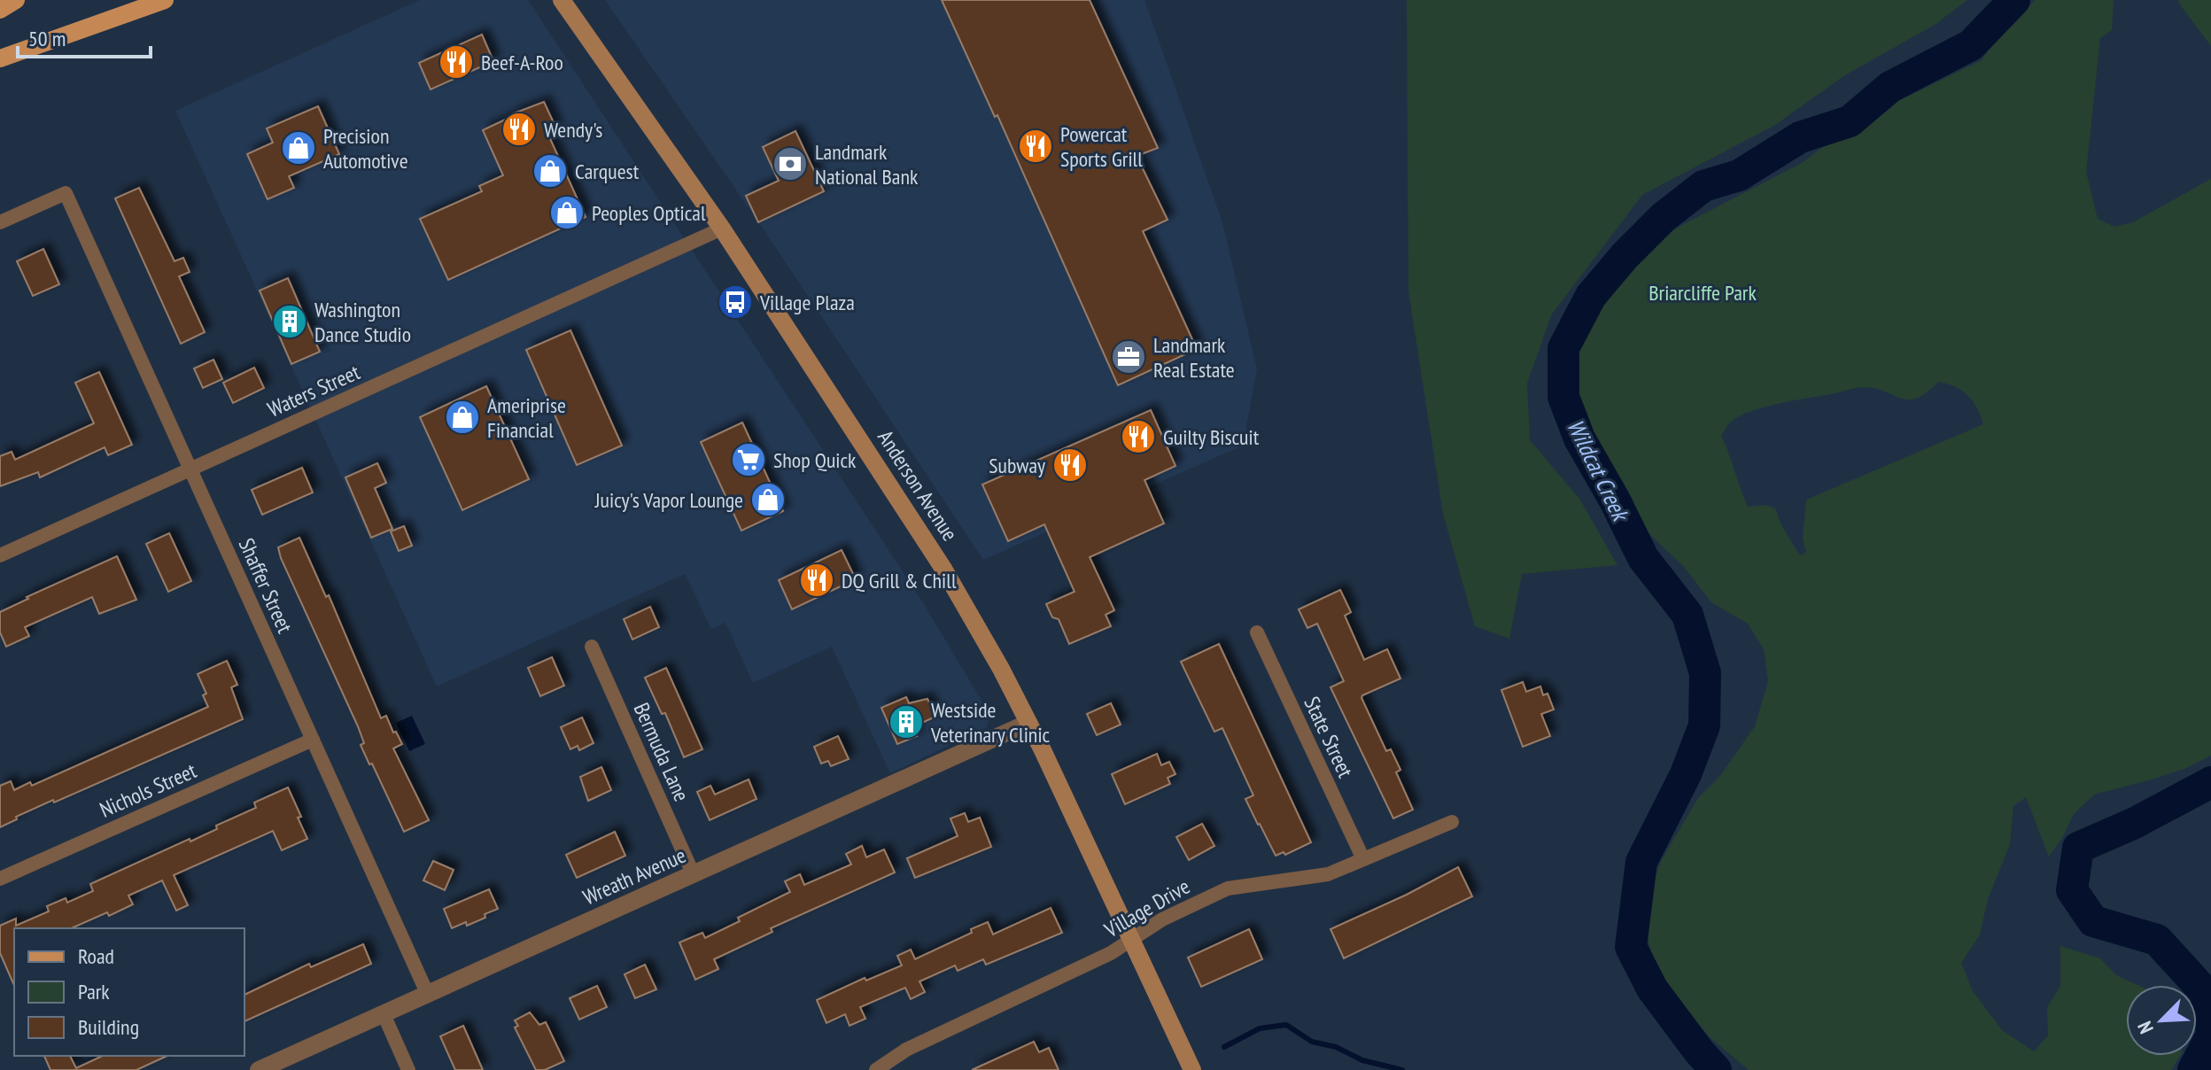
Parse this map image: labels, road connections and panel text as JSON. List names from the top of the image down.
{
  "streets": {
    "main road": ["Anderson Avenue"],
    "street": [
      "Waters Street",
      "Shaffer Street",
      "State Street",
      "Bermuda Lane",
      "Nichols Street",
      "Wreath Avenue",
      "Village Drive"
    ]
  },
  "crossings": [
    ["Waters Street", "Anderson Avenue"],
    ["Waters Street", "Shaffer Street"],
    ["Anderson Avenue", "Wreath Avenue"],
    ["Anderson Avenue", "Village Drive"],
    ["Shaffer Street", "Nichols Street"],
    ["Shaffer Street", "Wreath Avenue"],
    ["State Street", "Village Drive"],
    ["Bermuda Lane", "Wreath Avenue"]
  ],
  "water": ["Wildcat Creek"],
  "parks": ["Briarcliffe Park"],
  "places": {
    "restaurant": [
      "Beef-A-Roo",
      "Wendy's",
      "Powercat Sports Grill",
      "Guilty Biscuit",
      "Subway",
      "DQ Grill & Chill"
    ],
    "shop": [
      "Precision Automotive",
      "Carquest",
      "Peoples Optical",
      "Ameriprise Financial",
      "Juicy's Vapor Lounge"
    ],
    "bank": ["Landmark National Bank"],
    "bus stop": ["Village Plaza"],
    "building": ["Washington Dance Studio", "Westside Veterinary Clinic"],
    "office": ["Landmark Real Estate"],
    "supermarket": ["Shop Quick"]
  },
  "legend": ["Road", "Park", "Building"],
  "scale_bar": "50 m",
  "north": "bottom left"
}
